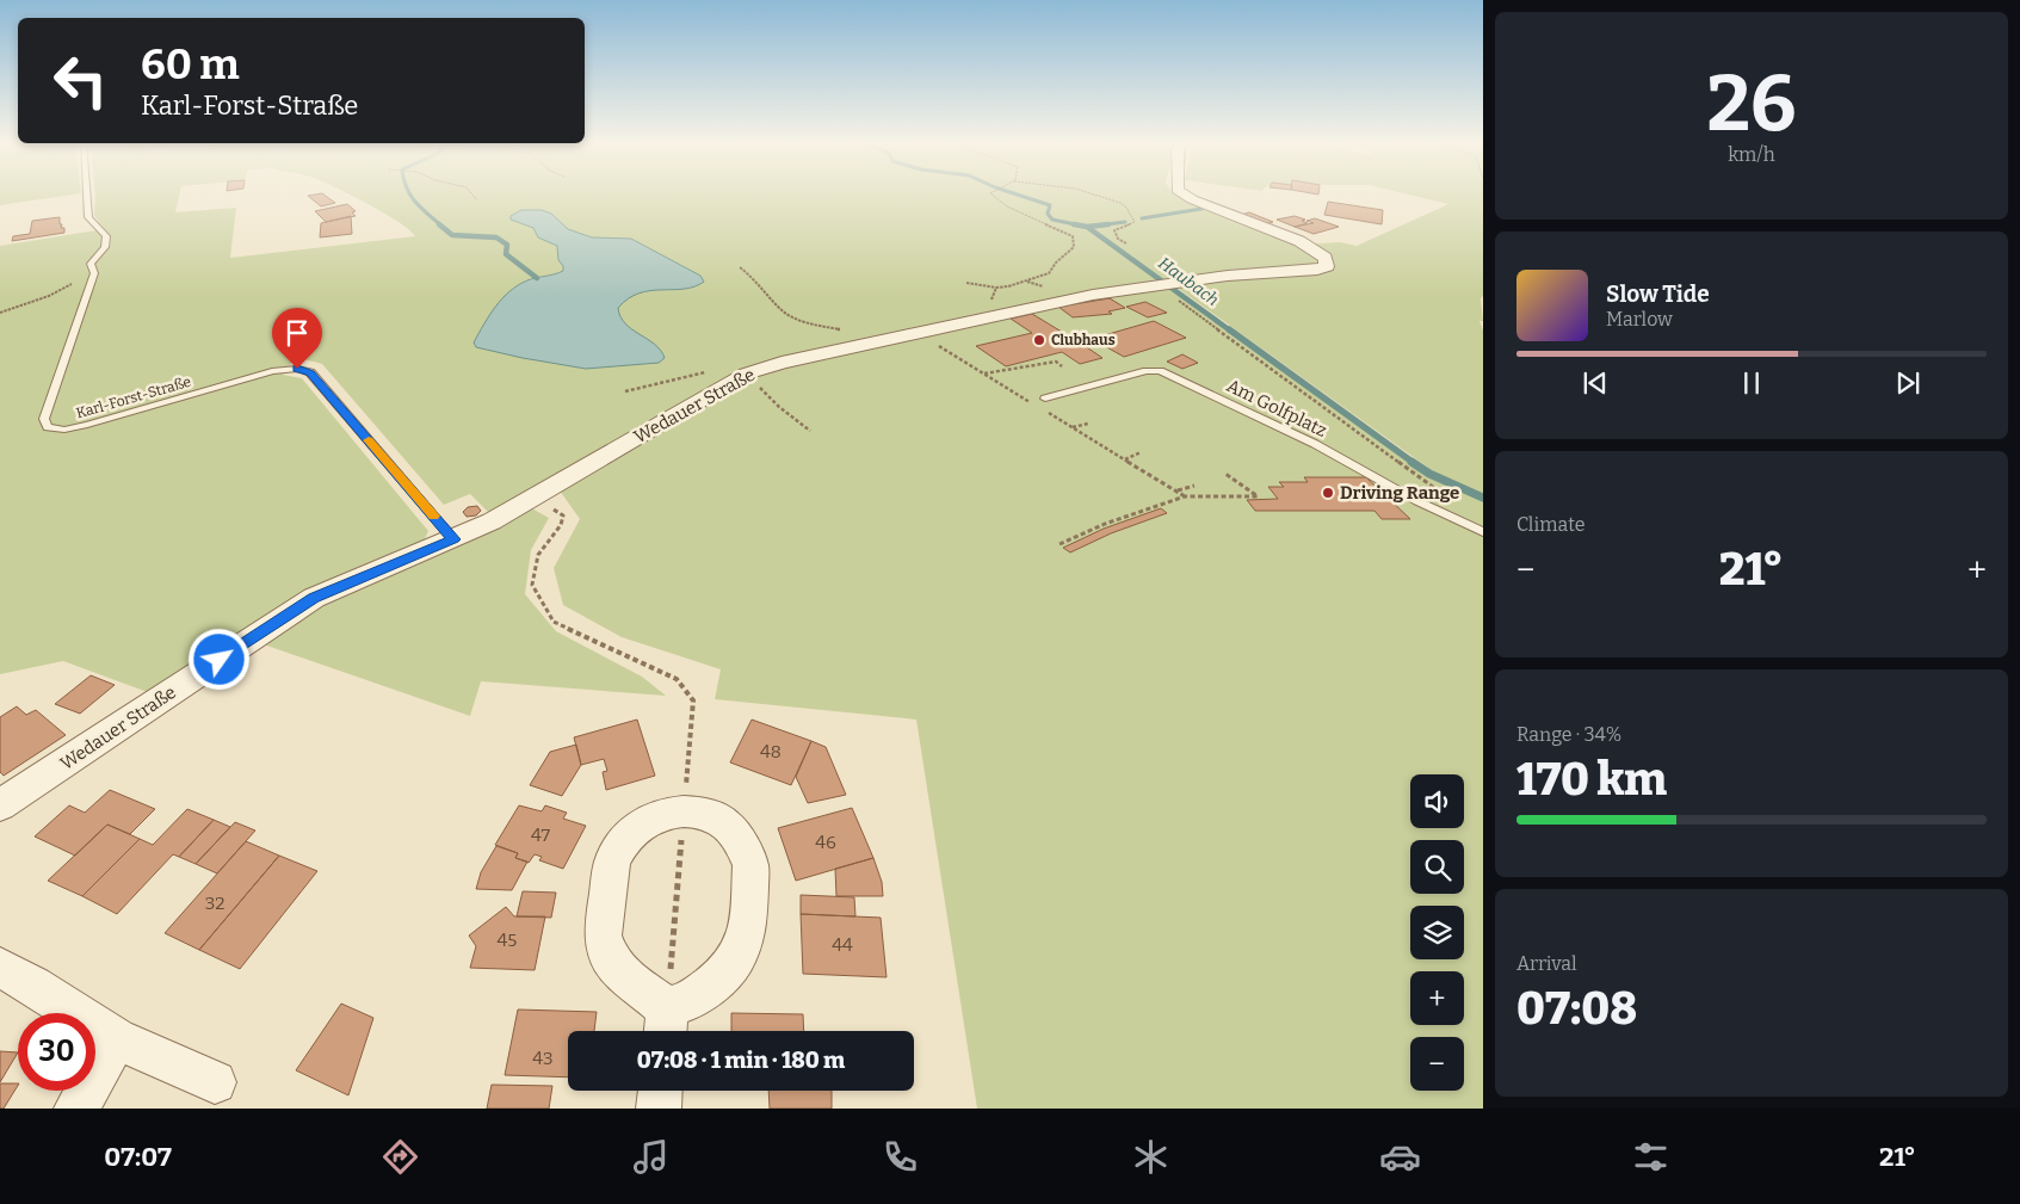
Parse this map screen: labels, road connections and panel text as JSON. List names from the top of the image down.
{
  "streets": {
    "street": ["Wedauer Straße"],
    "lane": ["Karl-Forst-Straße", "Am Golfplatz"]
  },
  "crossings": [
    ["Karl-Forst-Straße", "Wedauer Straße"]
  ],
  "water": ["Haubach"],
  "places": ["Clubhaus", "Driving Range"],
  "house_numbers": [
    "48",
    "47",
    "46",
    "32",
    "45",
    "44",
    "43"
  ],
  "page": {
    "tile": [
      ["26", "km/h"],
      "Climate",
      ["Range · 34%", "170 km"],
      ["Arrival", "07:08"]
    ],
    "turn": ["60 m", "Karl-Forst-Straße"],
    "song": ["Slow Tide", "Marlow"],
    "heat": ["−", "21°", "+"],
    "map_buttons": ["+", "−"],
    "limit": "30",
    "trip": "07:08 · 1 min · 180 m",
    "tabs": ["07:07", "21°"]
  }
}
